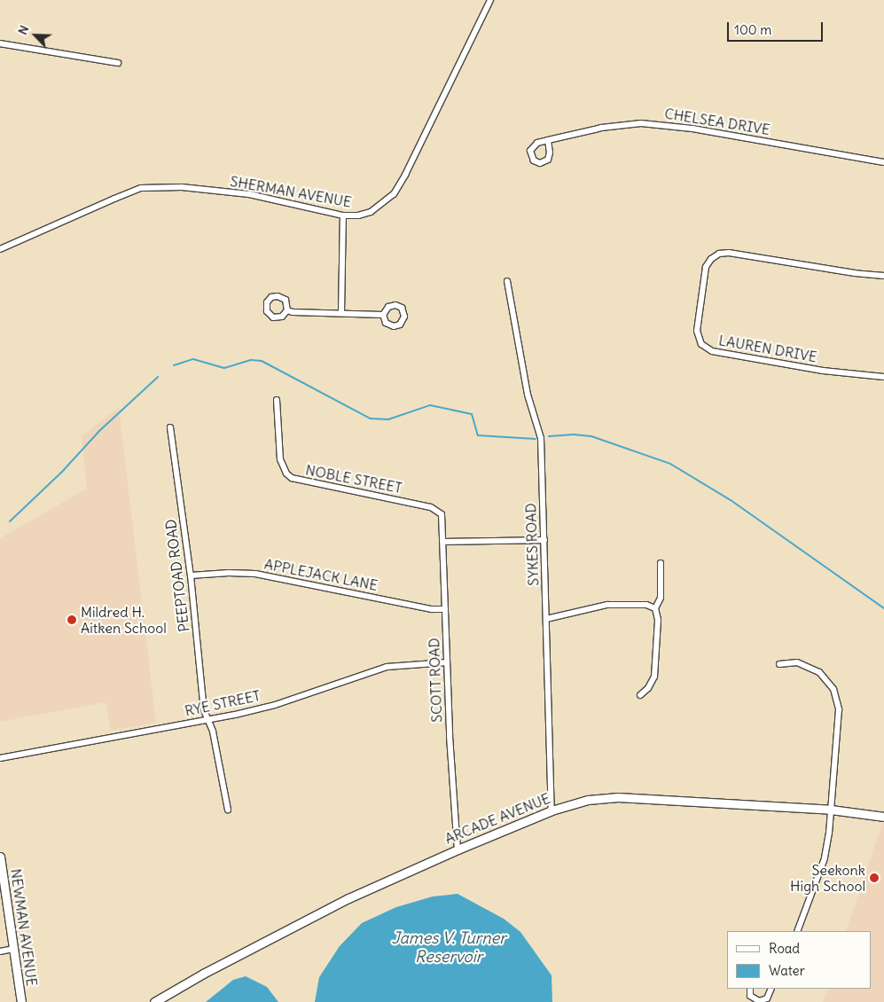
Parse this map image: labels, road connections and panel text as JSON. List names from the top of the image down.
{
  "streets": {
    "main road": ["ARCADE AVENUE", "NEWMAN AVENUE"],
    "street": [
      "CHELSEA DRIVE",
      "SHERMAN AVENUE",
      "LAUREN DRIVE",
      "NOBLE STREET",
      "SYKES ROAD",
      "APPLEJACK LANE",
      "PEEPTOAD ROAD",
      "SCOTT ROAD",
      "RYE STREET"
    ]
  },
  "crossings": [
    ["NOBLE STREET", "SCOTT ROAD"],
    ["SYKES ROAD", "ARCADE AVENUE"],
    ["APPLEJACK LANE", "PEEPTOAD ROAD"],
    ["APPLEJACK LANE", "SCOTT ROAD"],
    ["PEEPTOAD ROAD", "RYE STREET"],
    ["SCOTT ROAD", "RYE STREET"],
    ["SCOTT ROAD", "ARCADE AVENUE"]
  ],
  "water": ["James V. Turner Reservoir"],
  "places": ["Mildred H. Aitken School", "Seekonk High School"],
  "legend": ["Road", "Water"],
  "scale_bar": "100 m",
  "north": "top left"
}
